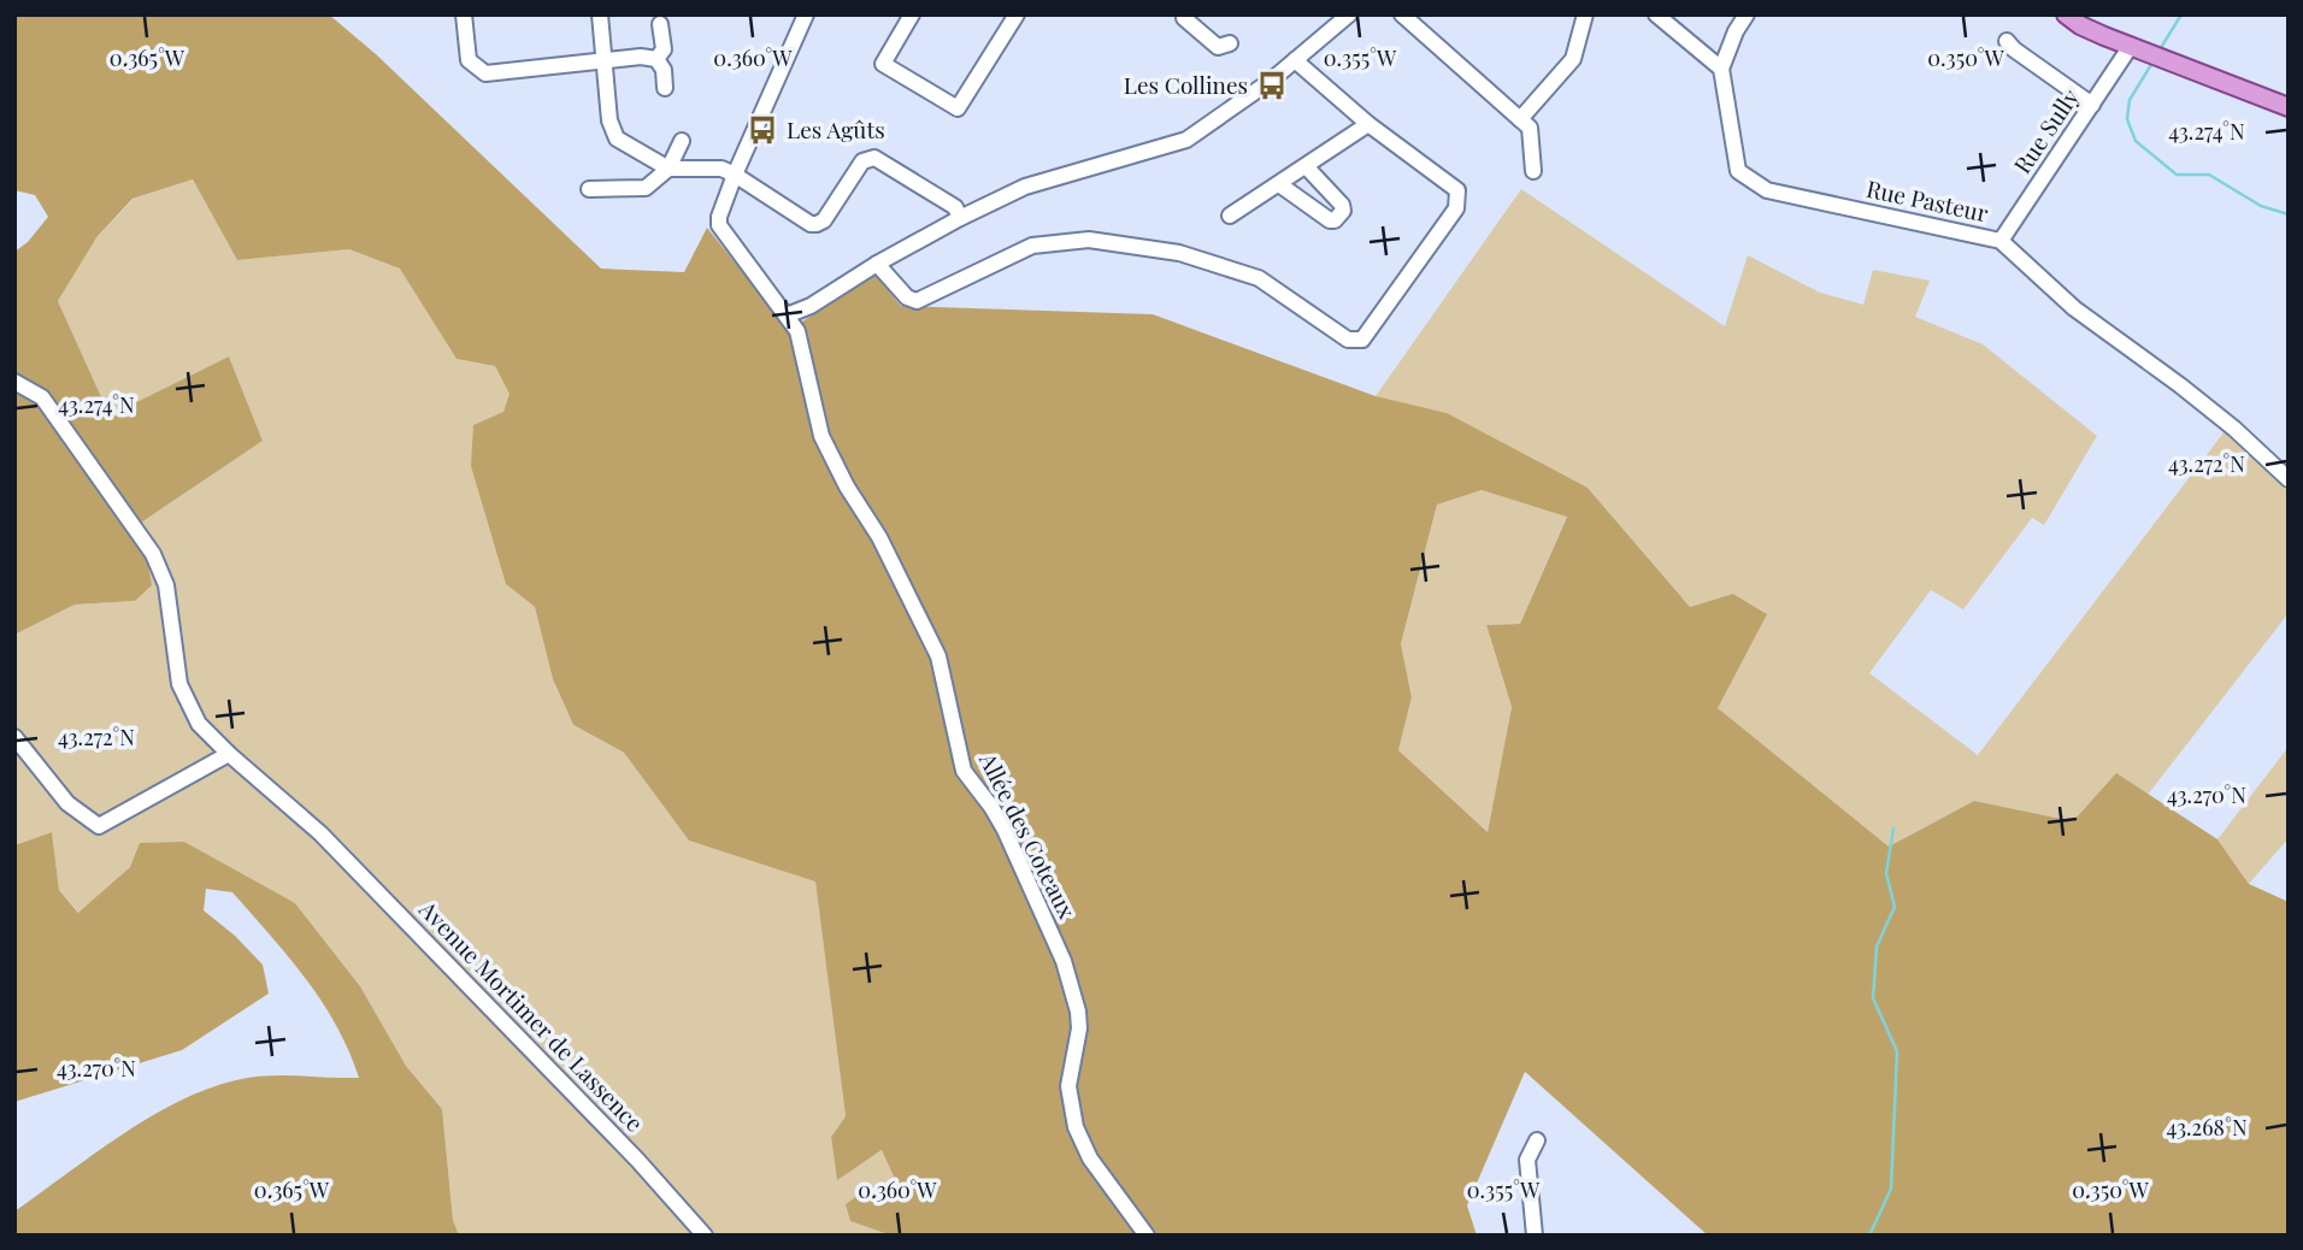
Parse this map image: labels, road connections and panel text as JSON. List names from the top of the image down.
{
  "streets": {
    "street": [
      "Rue Sully",
      "Rue Pasteur",
      "Allée des Coteaux",
      "Avenue Mortimer de Lassence"
    ]
  },
  "crossings": [
    ["Rue Sully", "Rue Pasteur"]
  ],
  "places": {
    "bus stop": ["Les Collines", "Les Agûts"]
  },
  "coordinates": [
    "0.365°W",
    "0.360°W",
    "0.355°W",
    "0.350°W",
    "43.274°N",
    "43.272°N",
    "43.270°N",
    "43.268°N"
  ]
}
